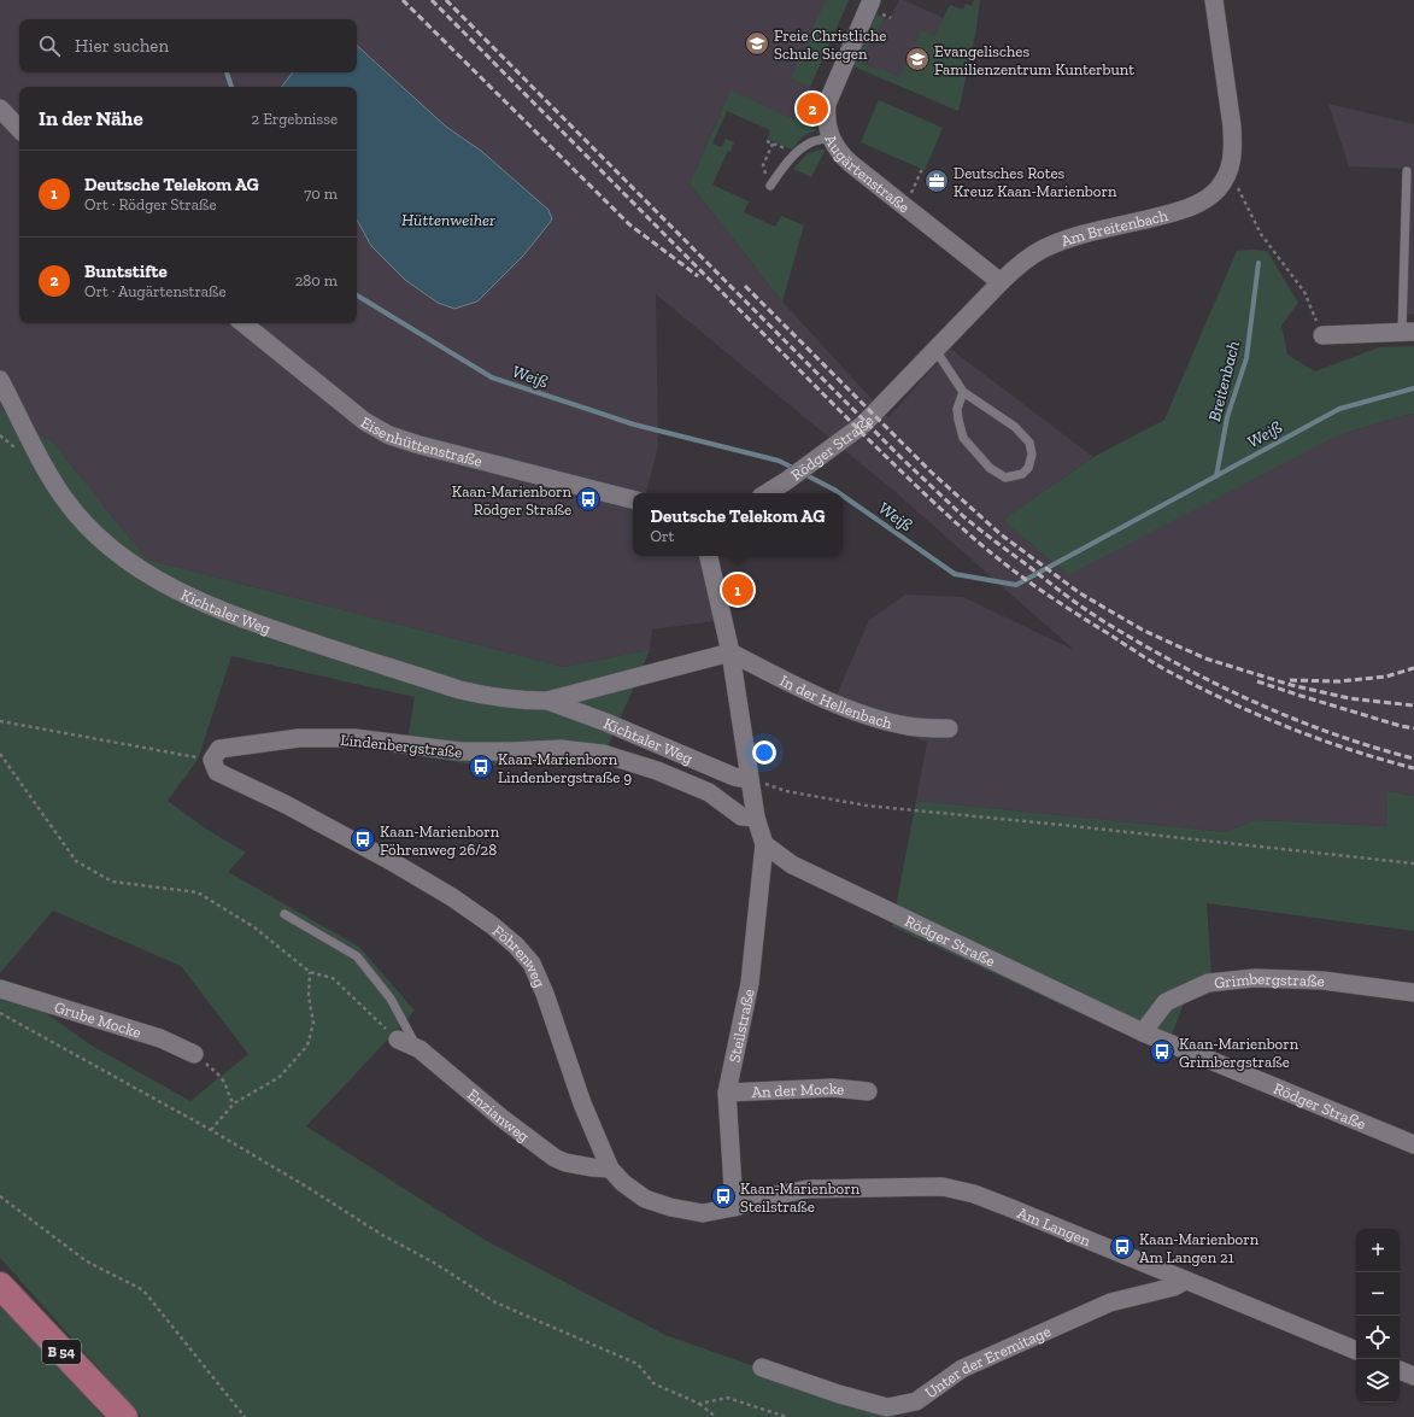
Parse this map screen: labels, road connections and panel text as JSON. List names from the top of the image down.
{
  "streets": {
    "main road": ["B 54"],
    "street": [
      "Augärtenstraße",
      "Am Breitenbach",
      "Eisenhüttenstraße",
      "Rödger Straße",
      "Kichtaler Weg",
      "In der Hellenbach",
      "Lindenbergstraße",
      "Föhrenweg",
      "Grimbergstraße",
      "Grube Mocke",
      "Steilstraße",
      "An der Mocke",
      "Enzianweg",
      "Am Langen",
      "Unter der Eremitage"
    ]
  },
  "crossings": [
    ["Augärtenstraße", "Am Breitenbach"],
    ["Am Breitenbach", "Rödger Straße"],
    ["Rödger Straße", "Grimbergstraße"],
    ["Rödger Straße", "Steilstraße"],
    ["Kichtaler Weg", "In der Hellenbach"],
    ["Lindenbergstraße", "Föhrenweg"],
    ["Föhrenweg", "Steilstraße"],
    ["Föhrenweg", "Enzianweg"],
    ["Föhrenweg", "Am Langen"],
    ["Steilstraße", "An der Mocke"],
    ["Steilstraße", "Am Langen"],
    ["Am Langen", "Unter der Eremitage"]
  ],
  "water": ["Hüttenweiher", "Weiß", "Breitenbach"],
  "places": {
    "school or university": ["Freie Christliche Schule Siegen", "Evangelisches Familienzentrum Kunterbunt"],
    "office": ["Deutsches Rotes Kreuz Kaan-Marienborn"],
    "bus stop": [
      "Kaan-Marienborn Rödger Straße",
      "Kaan-Marienborn Lindenbergstraße 9",
      "Kaan-Marienborn Föhrenweg 26/28",
      "Kaan-Marienborn Grimbergstraße",
      "Kaan-Marienborn Steilstraße",
      "Kaan-Marienborn Am Langen 21"
    ]
  },
  "page": {
    "search": "Hier suchen",
    "heading": ["In der Nähe", "2 Ergebnisse"],
    "pins": ["2", "1"],
    "list": [
      {
        "mark": "1",
        "name": "Deutsche Telekom AG",
        "note": "Ort · Rödger Straße",
        "value": "70 m"
      },
      {
        "mark": "2",
        "name": "Buntstifte",
        "note": "Ort · Augärtenstraße",
        "value": "280 m"
      }
    ],
    "popup": ["Deutsche Telekom AG", "Ort"],
    "map_buttons": ["+", "−"]
  }
}
